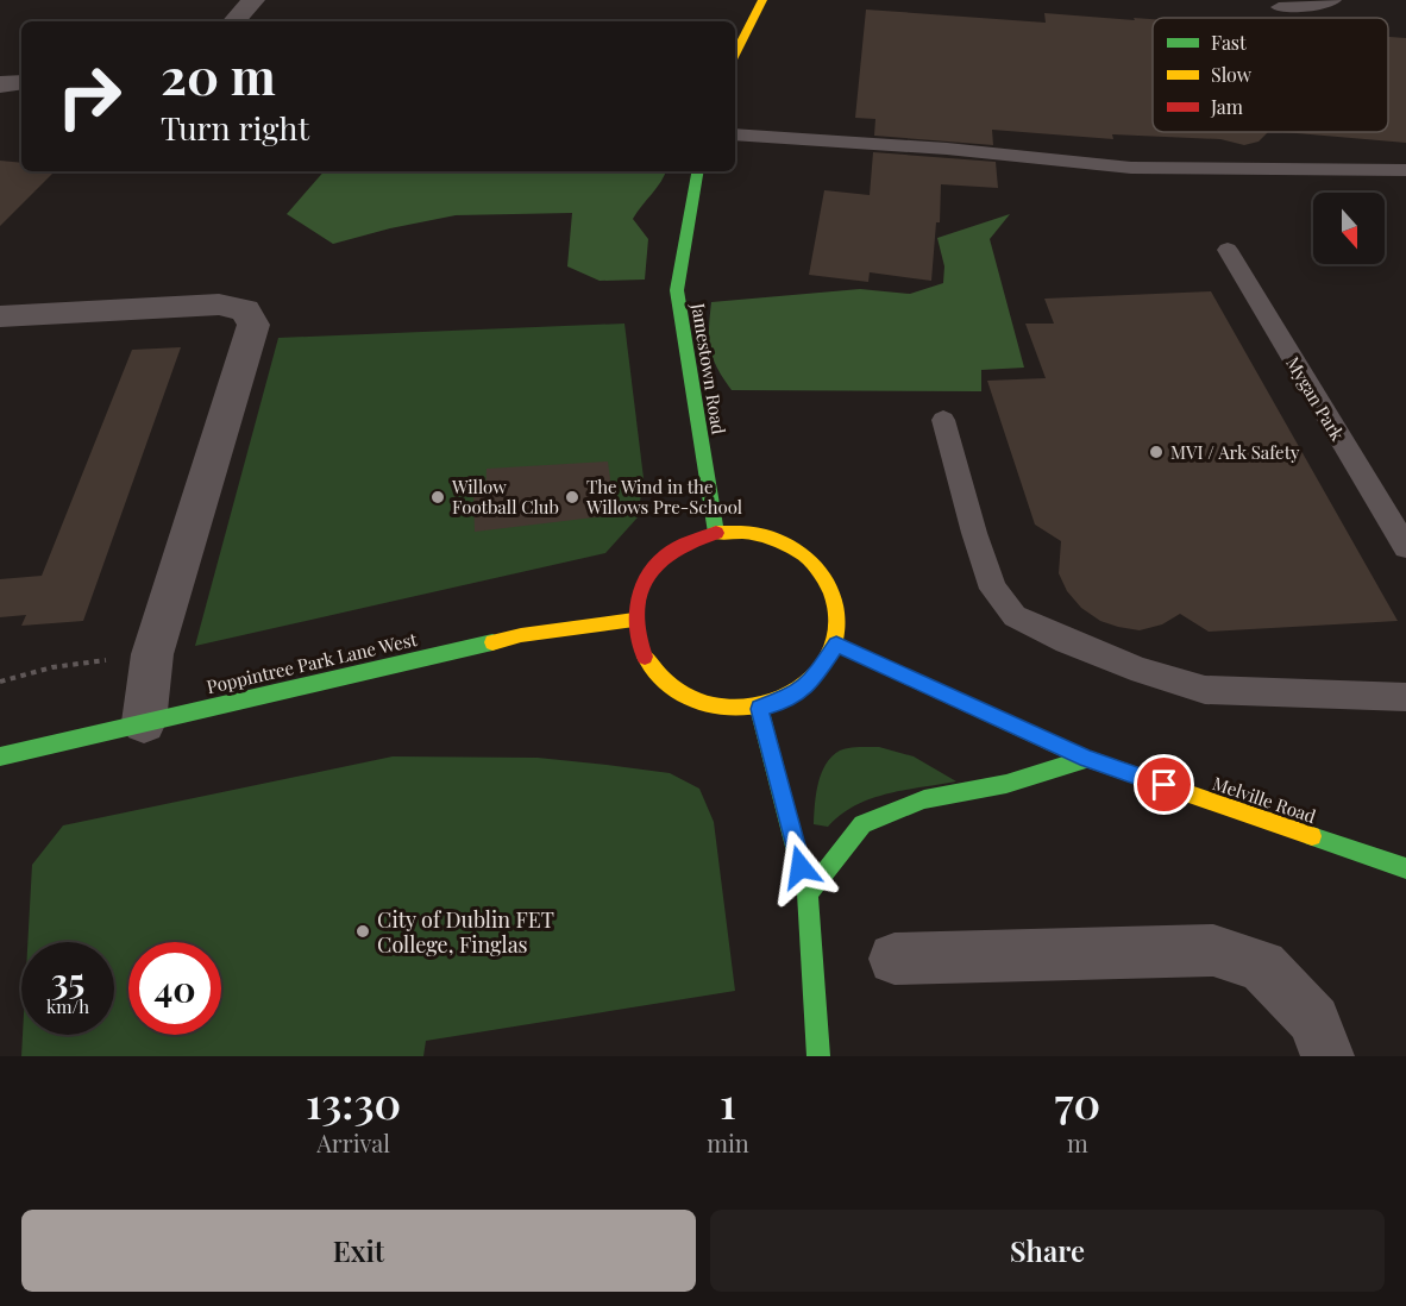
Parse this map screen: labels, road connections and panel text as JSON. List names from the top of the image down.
{
  "streets": {
    "street": ["Jamestown Road", "Poppintree Park Lane West", "Melville Road"],
    "lane": ["Mygan Park"]
  },
  "crossings": [
    ["Jamestown Road", "Poppintree Park Lane West"],
    ["Jamestown Road", "Melville Road"],
    ["Poppintree Park Lane West", "Melville Road"]
  ],
  "places": [
    "MVI / Ark Safety",
    "Willow Football Club",
    "The Wind in the Willows Pre-School",
    "City of Dublin FET College, Finglas"
  ],
  "legend": ["Fast", "Slow", "Jam"],
  "north": "bottom",
  "page": {
    "turn": ["20 m", "Turn right"],
    "speed": "35 km/h",
    "limit": "40",
    "eta": [
      "13:30",
      "Arrival",
      "1",
      "min",
      "70",
      "m"
    ],
    "buttons": ["Exit", "Share"]
  }
}
